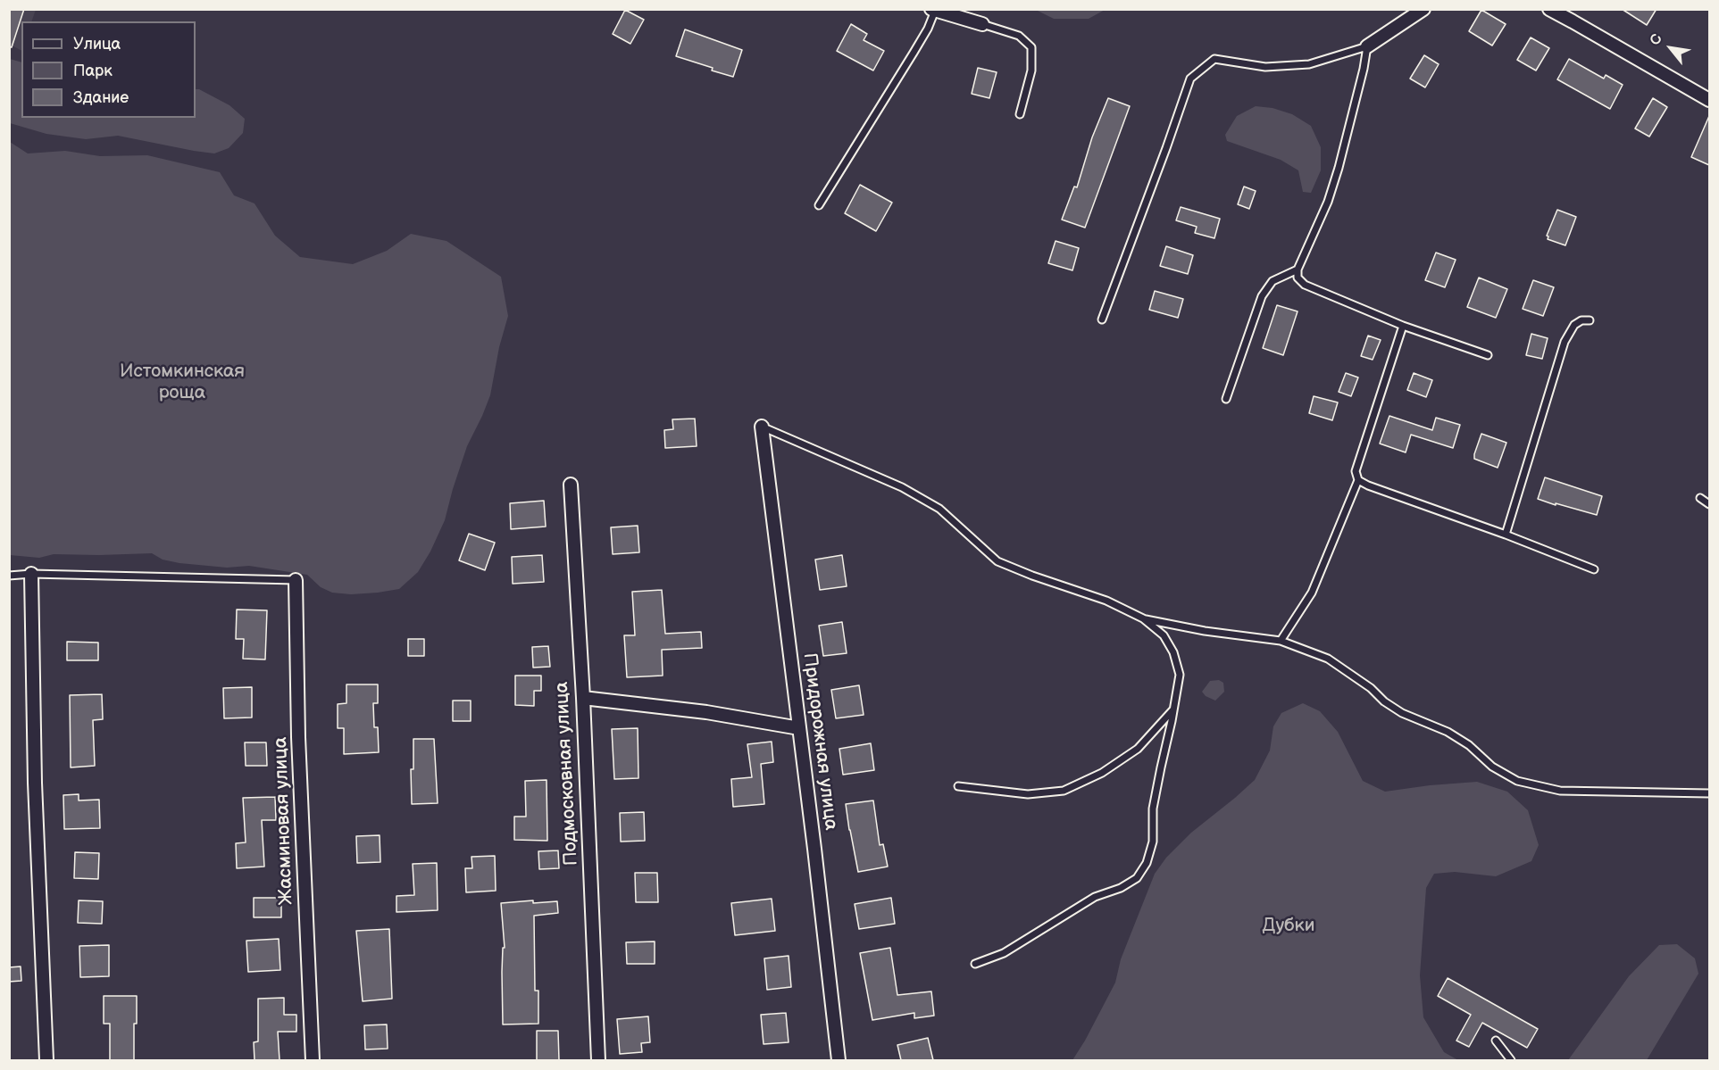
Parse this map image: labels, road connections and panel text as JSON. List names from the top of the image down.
{
  "streets": {
    "street": ["Придорожная улица", "Подмосковная улица", "Жасминовая улица"]
  },
  "parks": ["Истомкинская роща", "Дубки"],
  "legend": ["Улица", "Парк", "Здание"],
  "north": "top left"
}
